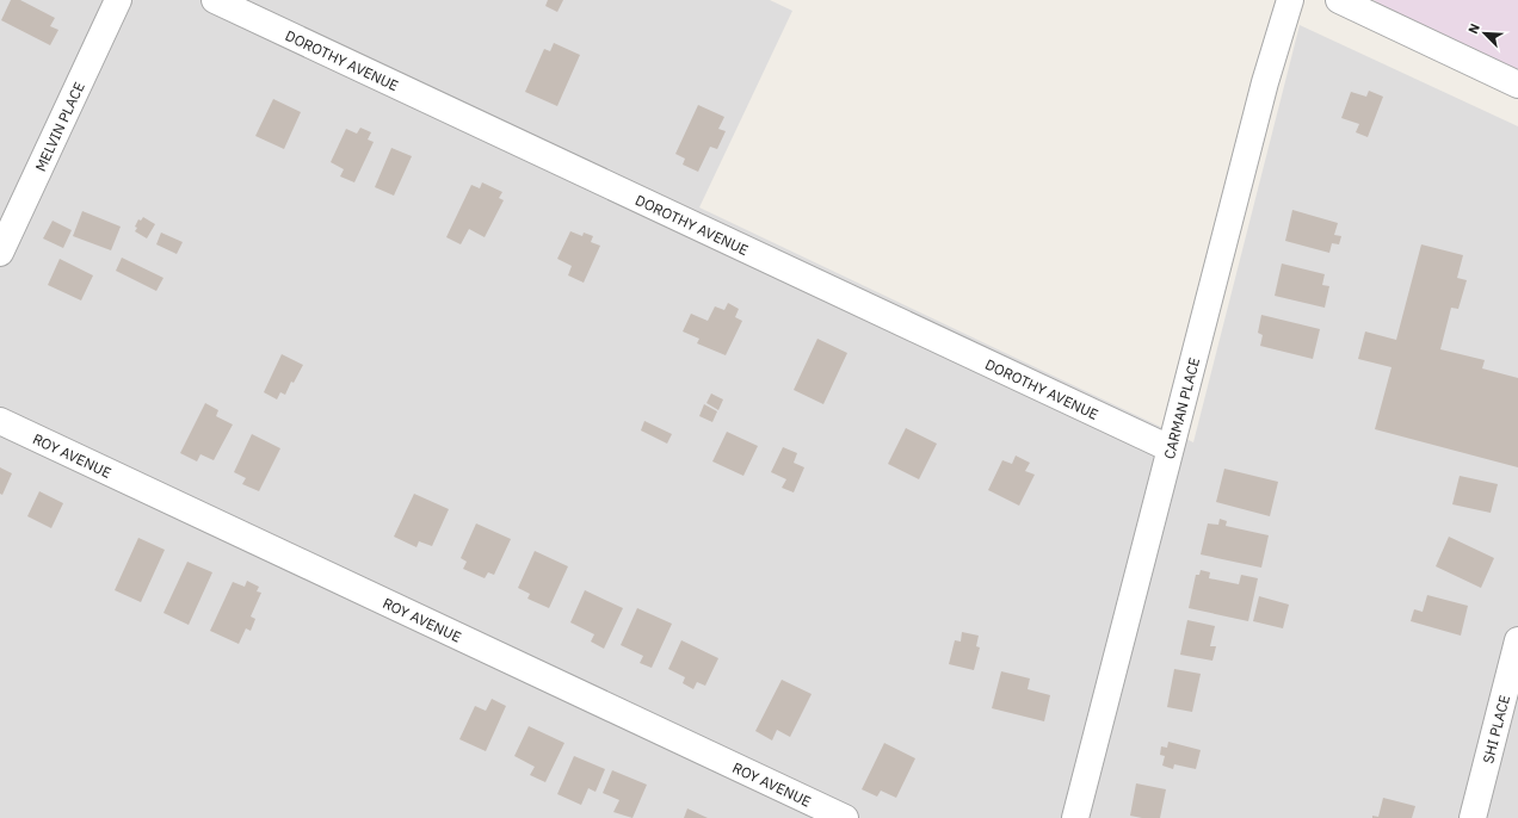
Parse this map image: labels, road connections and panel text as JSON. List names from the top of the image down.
{
  "streets": {
    "street": [
      "DOROTHY AVENUE",
      "MELVIN PLACE",
      "CARMAN PLACE",
      "ROY AVENUE",
      "SHI PLACE"
    ]
  },
  "crossings": [
    ["DOROTHY AVENUE", "CARMAN PLACE"]
  ],
  "north": "top left"
}
